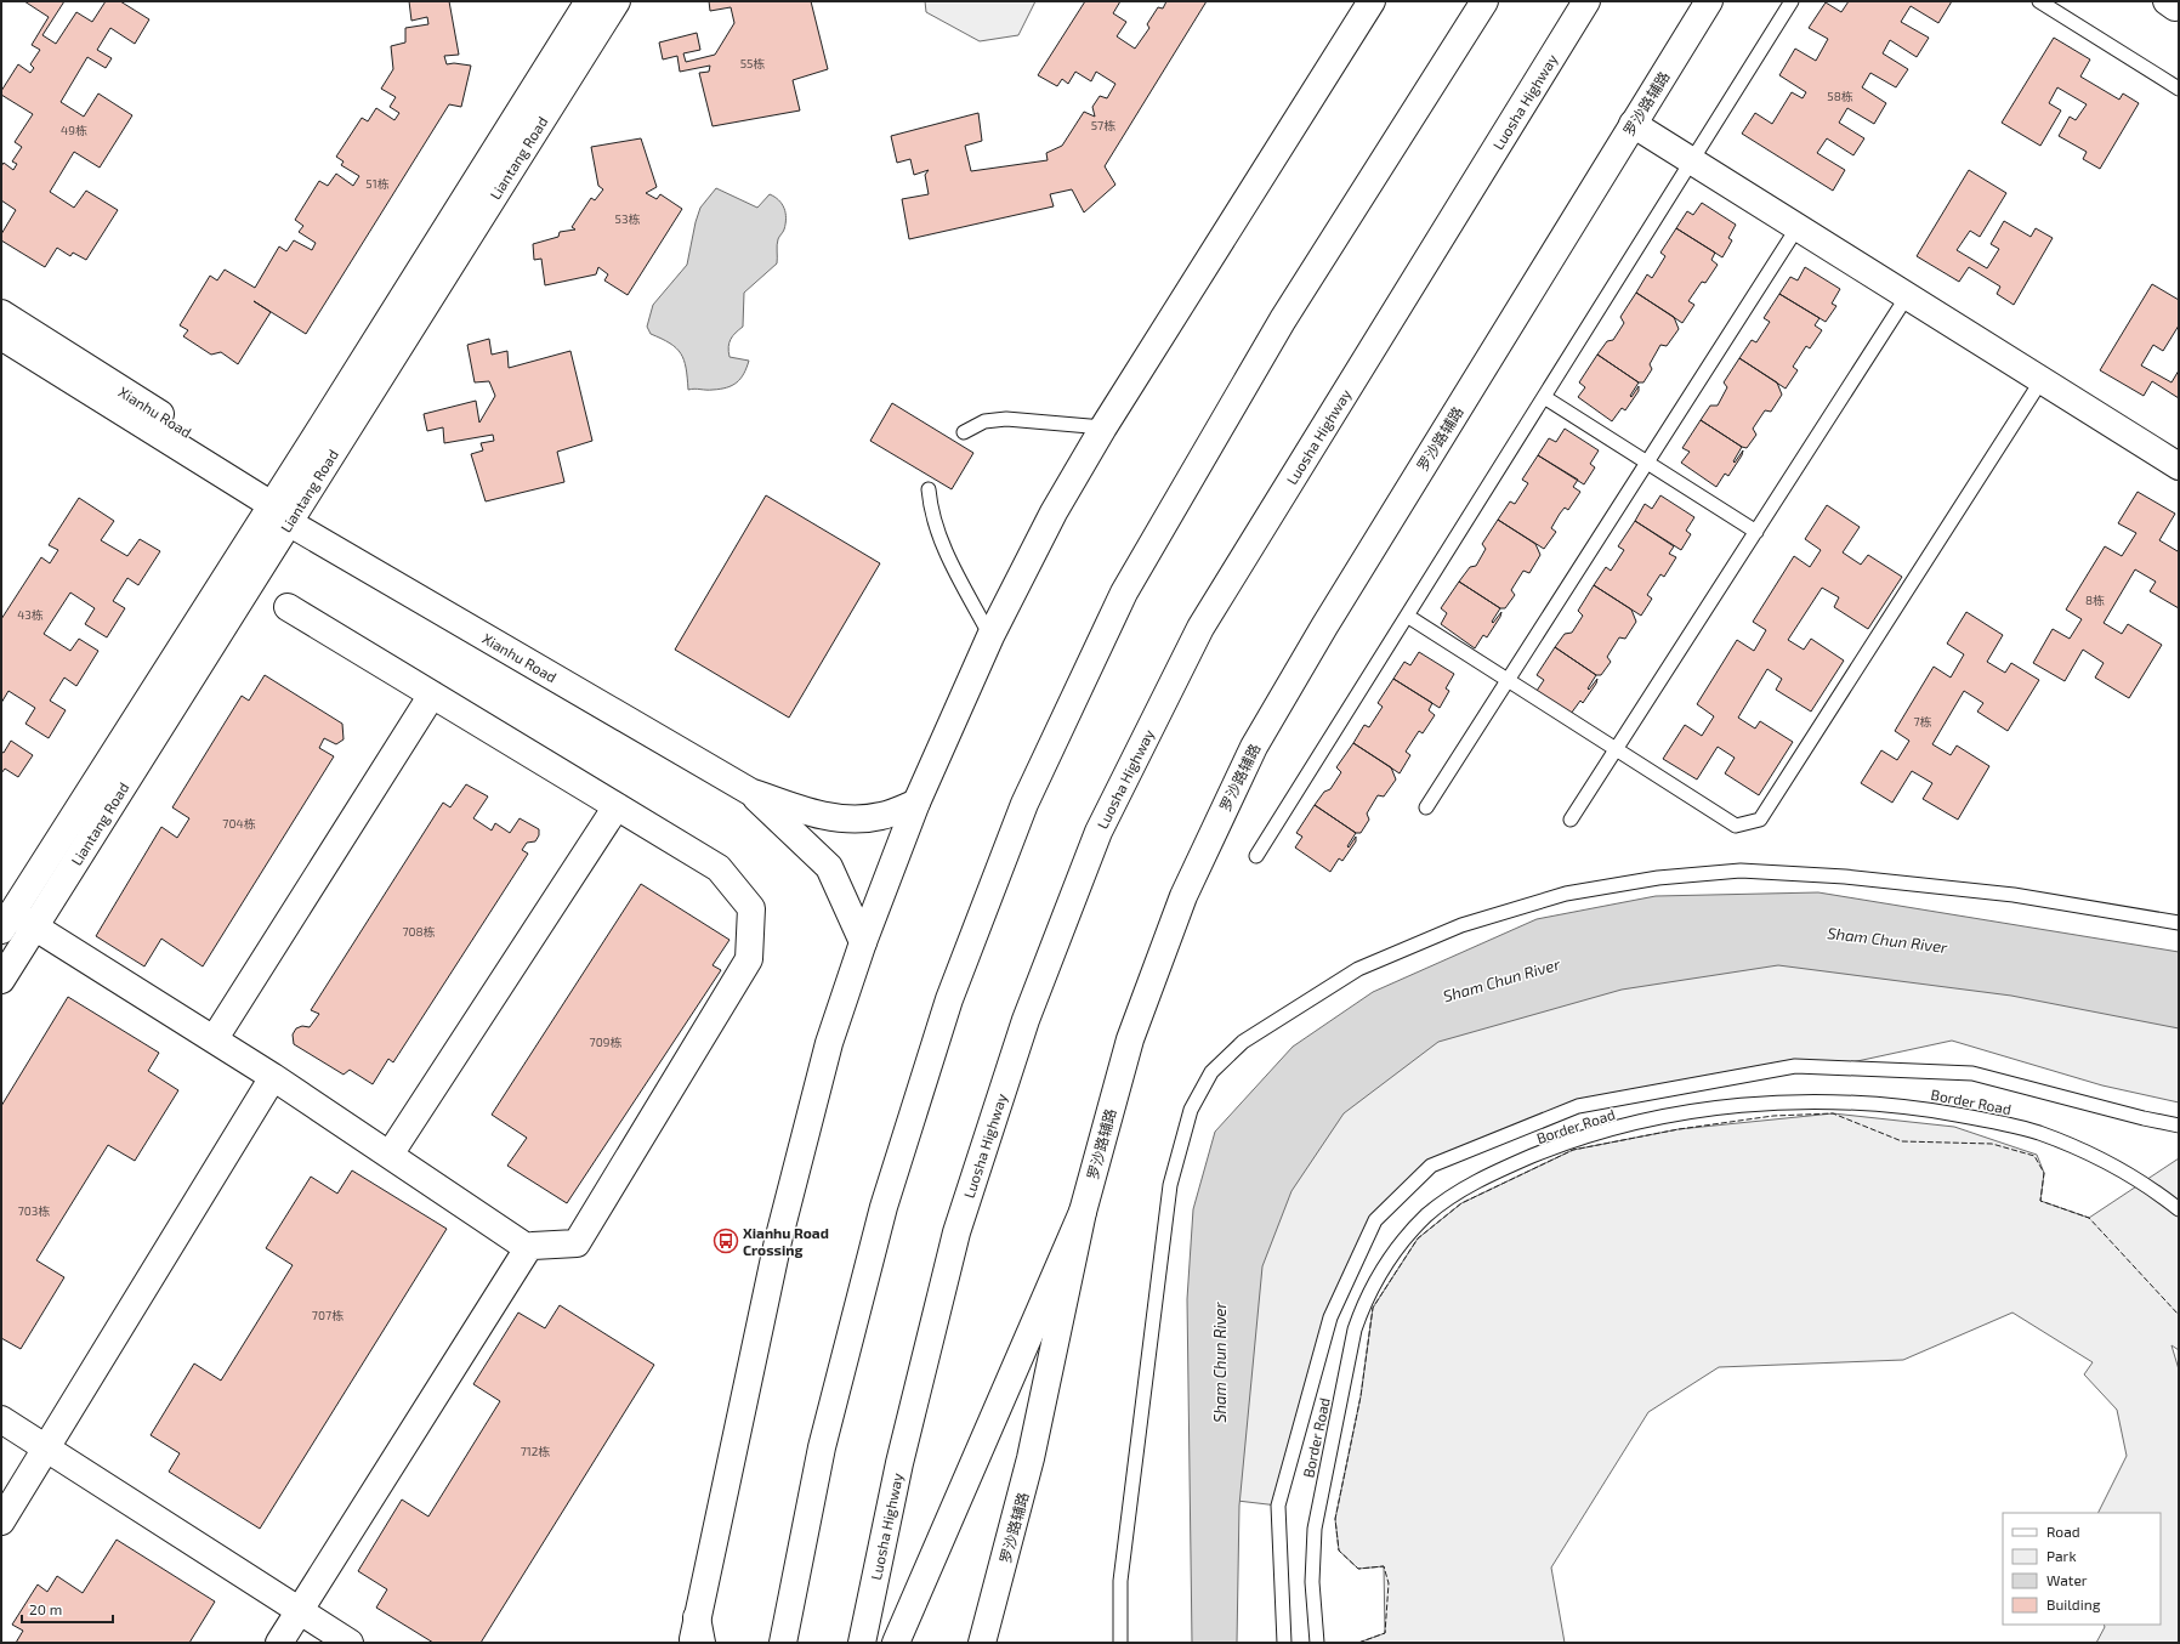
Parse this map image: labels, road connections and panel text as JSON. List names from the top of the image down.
{
  "streets": {
    "main road": [
      "Luosha Highway",
      "罗沙路辅路",
      "Liantang Road",
      "Xianhu Road"
    ],
    "lane": ["Border Road"]
  },
  "crossings": [
    ["Liantang Road", "Xianhu Road"]
  ],
  "water": ["Sham Chun River"],
  "places": {
    "bus stop": ["Xianhu Road Crossing"]
  },
  "house_numbers": [
    "55栋",
    "58栋",
    "57栋",
    "49栋",
    "51栋",
    "53栋",
    "8栋",
    "43栋",
    "7栋",
    "704栋",
    "708栋",
    "709栋",
    "703栋",
    "707栋",
    "712栋"
  ],
  "legend": [
    "Road",
    "Park",
    "Water",
    "Building"
  ],
  "scale_bar": "20 m"
}
